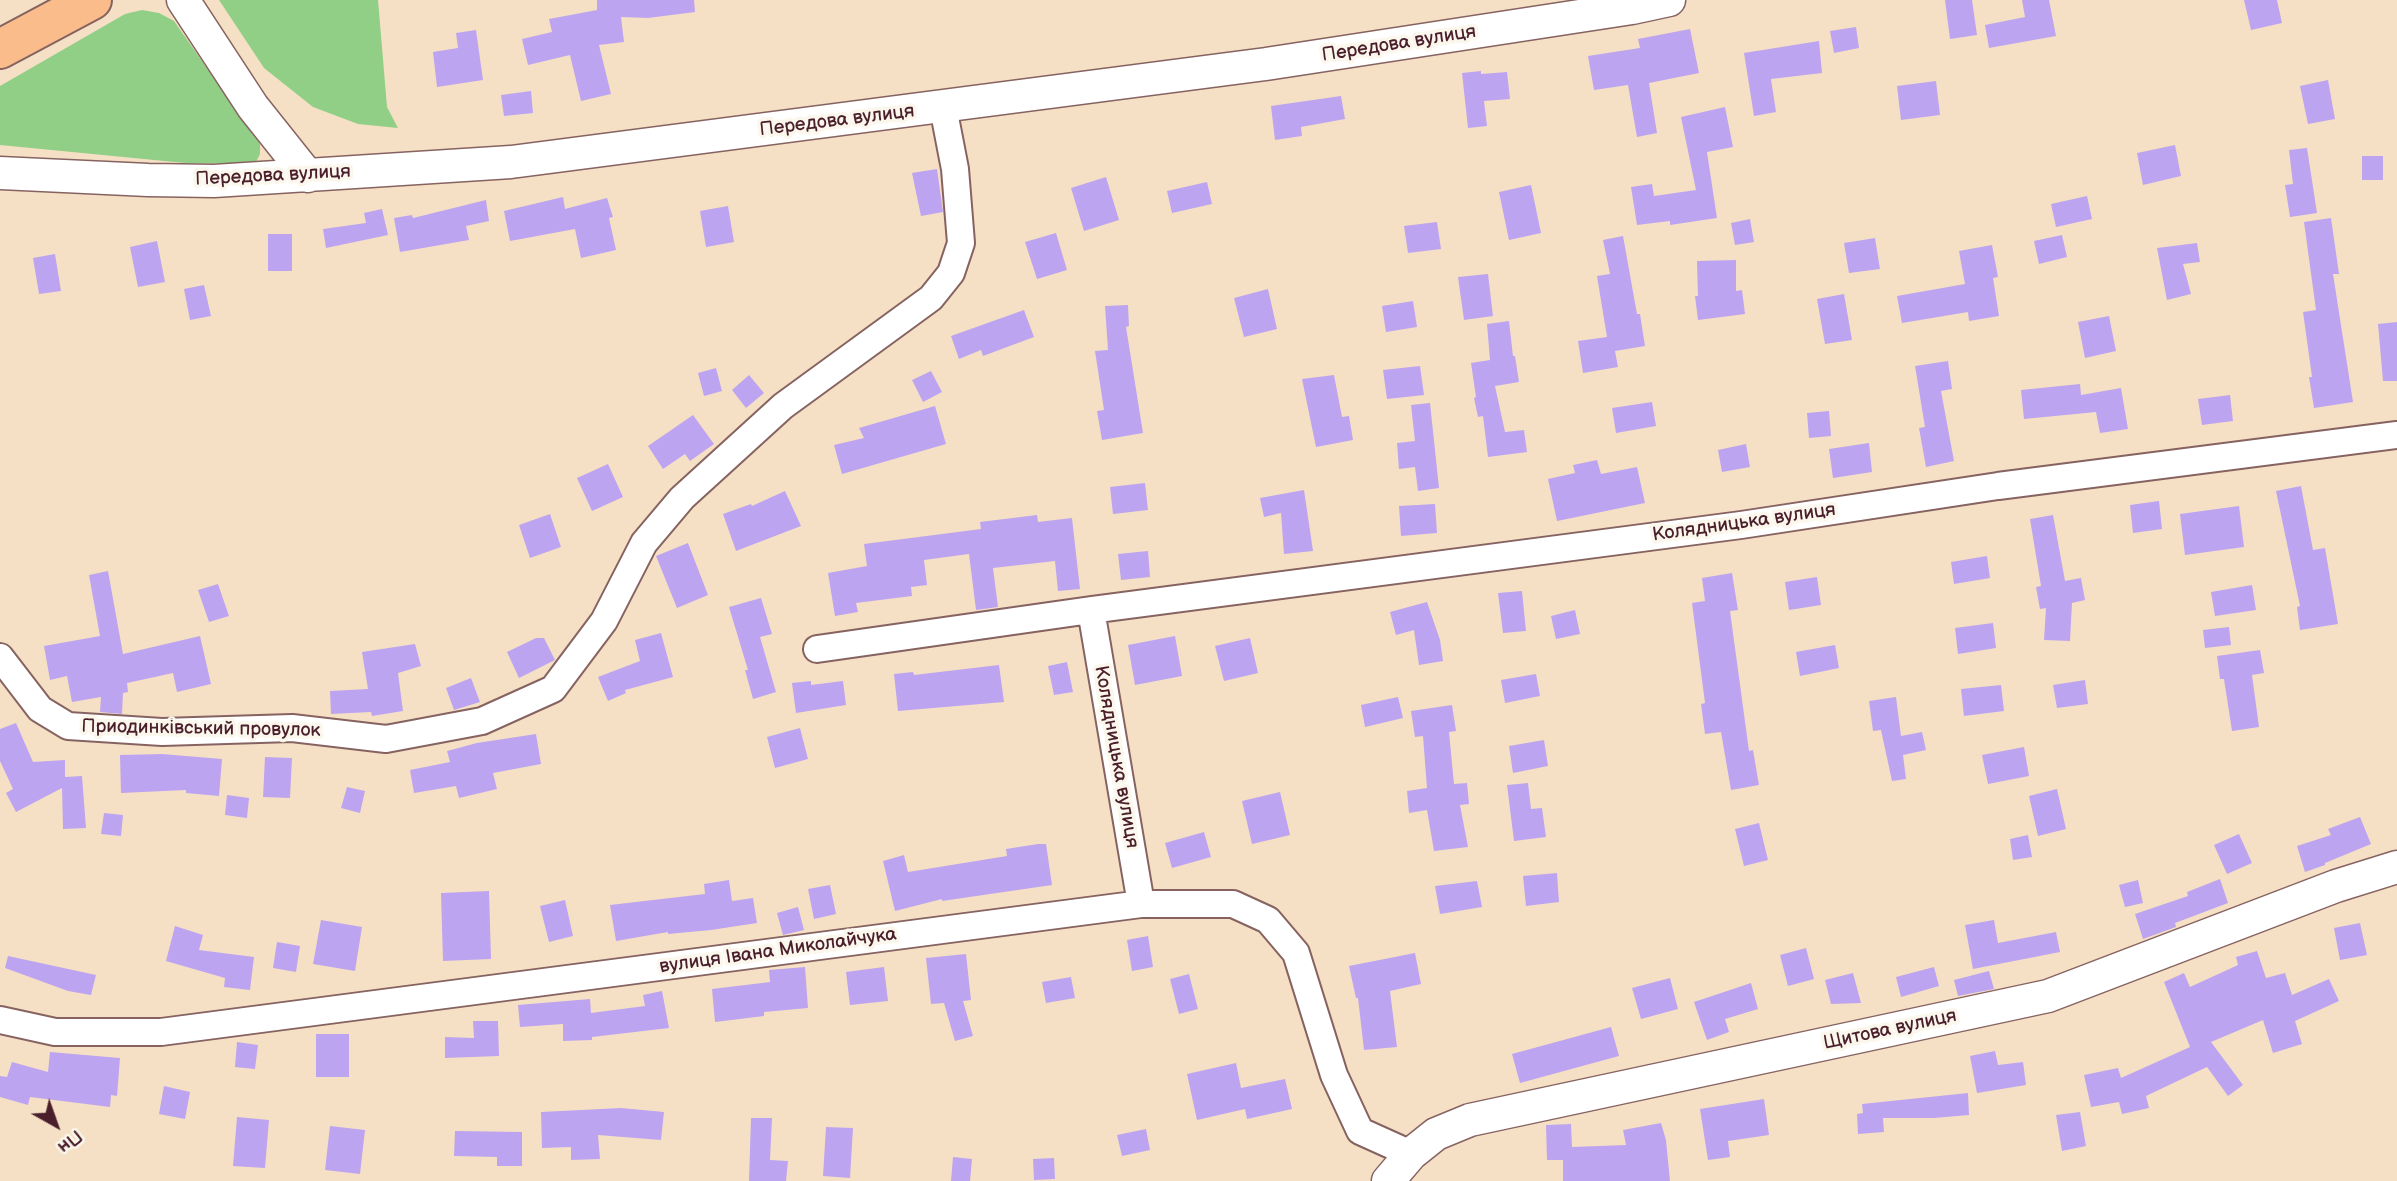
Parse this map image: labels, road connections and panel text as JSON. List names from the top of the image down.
{
  "streets": {
    "street": [
      "Передова вулиця",
      "Колядницька вулиця",
      "Приодинківський провулок",
      "вулиця Івана Миколайчука",
      "Щитова вулиця"
    ]
  },
  "crossings": [
    ["Передова вулиця", "Приодинківський провулок"],
    ["Колядницька вулиця", "вулиця Івана Миколайчука"],
    ["вулиця Івана Миколайчука", "Щитова вулиця"]
  ],
  "north": "bottom right"
}
